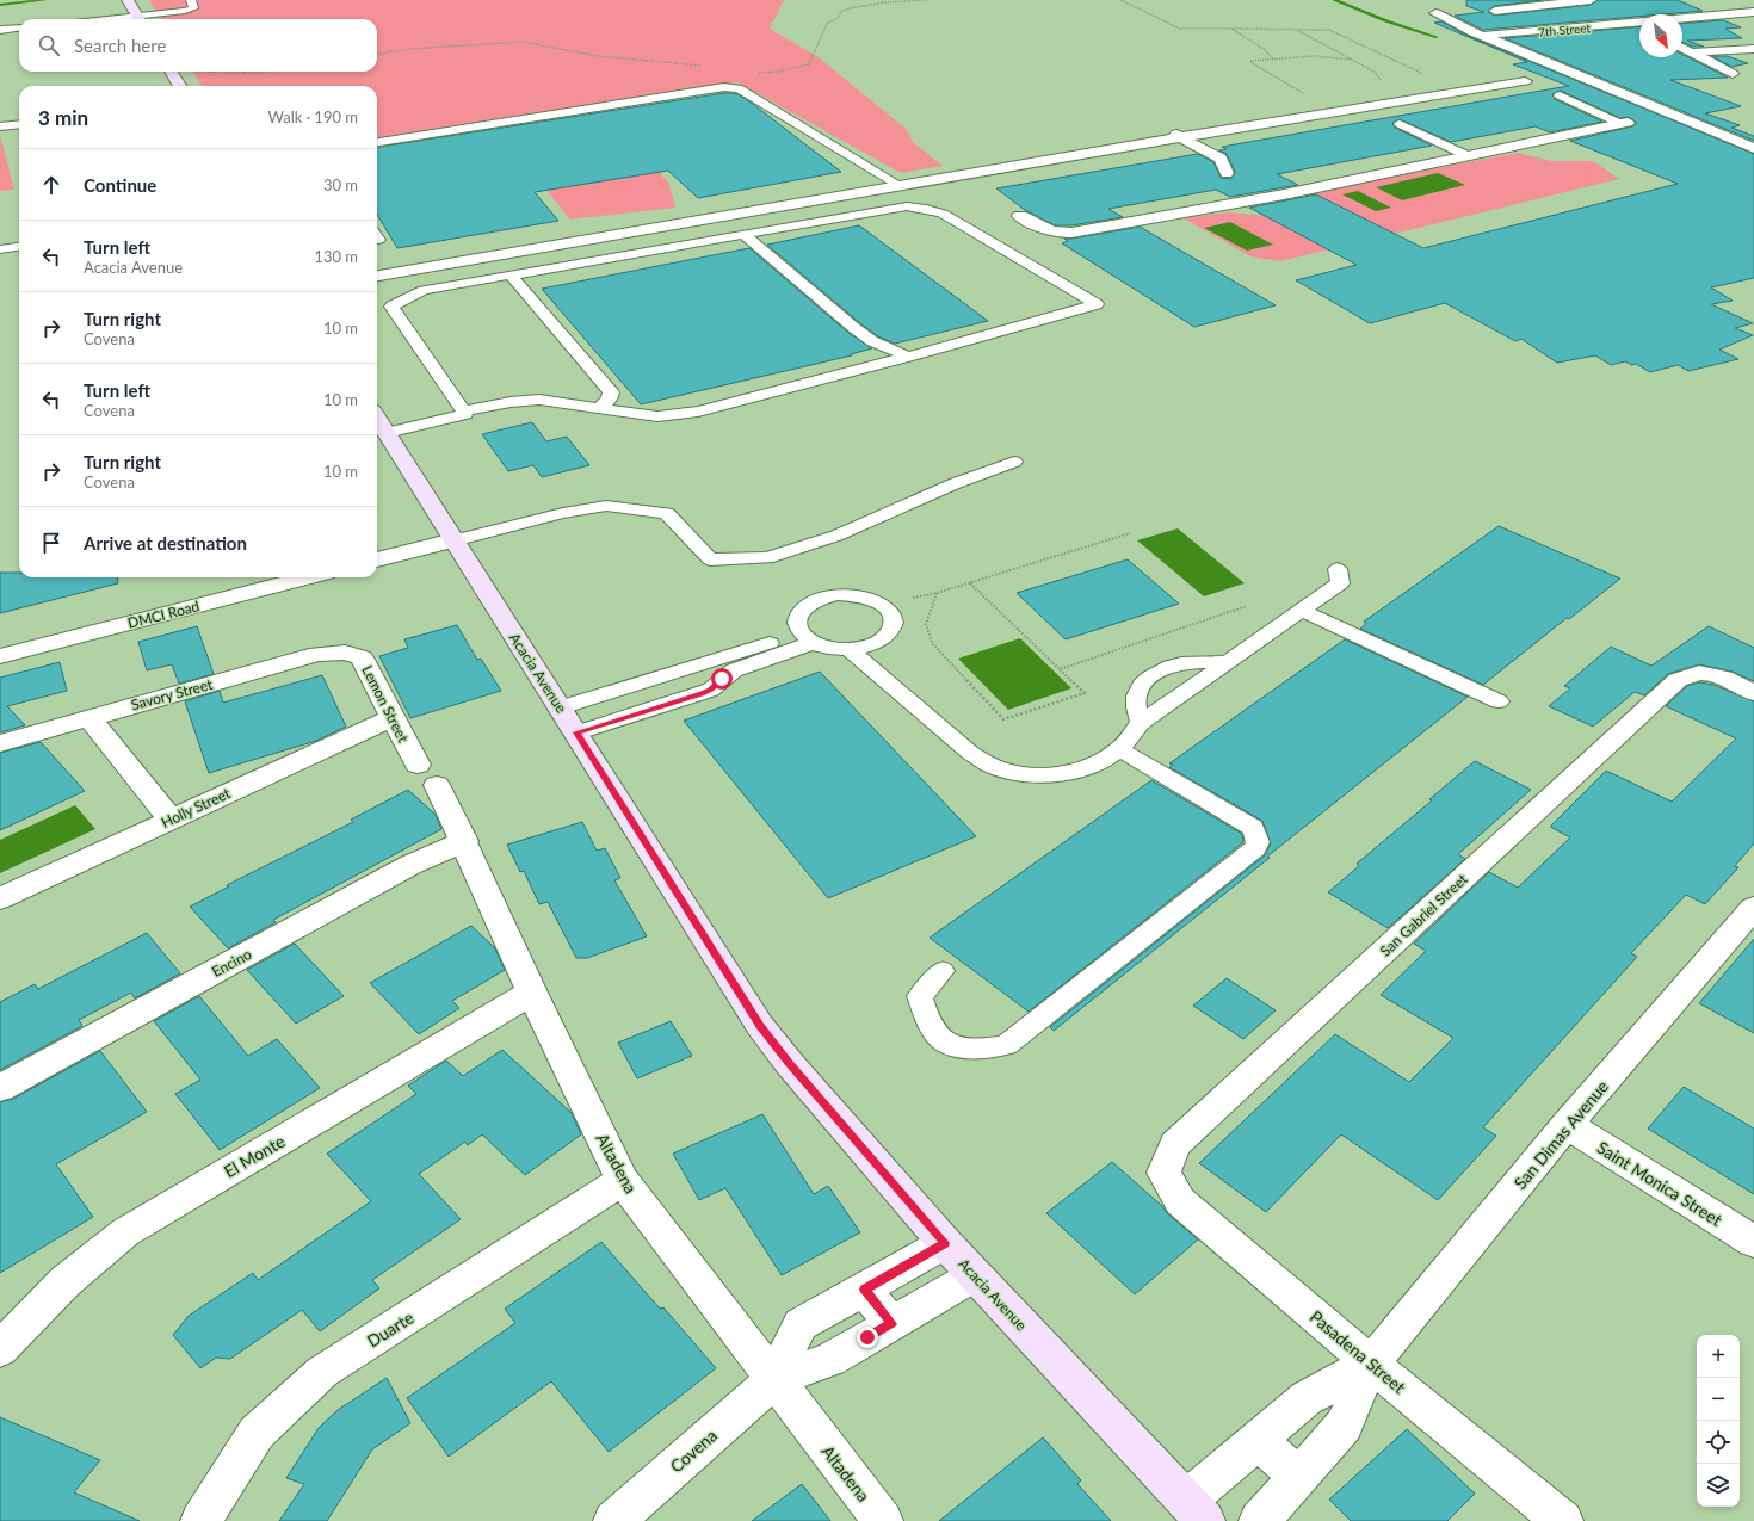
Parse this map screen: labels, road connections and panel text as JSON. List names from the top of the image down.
{
  "streets": {
    "street": [
      "7th Street",
      "DMCI Road",
      "Acacia Avenue",
      "Savory Street",
      "Lemon Street",
      "Holly Street",
      "San Gabriel Street",
      "Encino",
      "San Dimas Avenue",
      "El Monte",
      "Altadena",
      "Saint Monica Street",
      "Duarte",
      "Pasadena Street",
      "Covena"
    ]
  },
  "crossings": [
    ["Acacia Avenue", "San Dimas Avenue"],
    ["Acacia Avenue", "Covena"],
    ["Savory Street", "Lemon Street"],
    ["Lemon Street", "Holly Street"],
    ["Lemon Street", "Altadena"],
    ["San Gabriel Street", "Pasadena Street"],
    ["Encino", "Altadena"],
    ["San Dimas Avenue", "Saint Monica Street"],
    ["San Dimas Avenue", "Pasadena Street"],
    ["El Monte", "Altadena"],
    ["Altadena", "Duarte"],
    ["Altadena", "Covena"]
  ],
  "north": "bottom right",
  "page": {
    "search": "Search here",
    "heading": ["3 min", "Walk · 190 m"],
    "list": [
      ["Continue", "30 m"],
      ["Turn left", "Acacia Avenue", "130 m"],
      ["Turn right", "Covena", "10 m"],
      ["Turn left", "Covena", "10 m"],
      ["Turn right", "Covena", "10 m"],
      "Arrive at destination"
    ],
    "map_buttons": ["+", "−"]
  }
}
